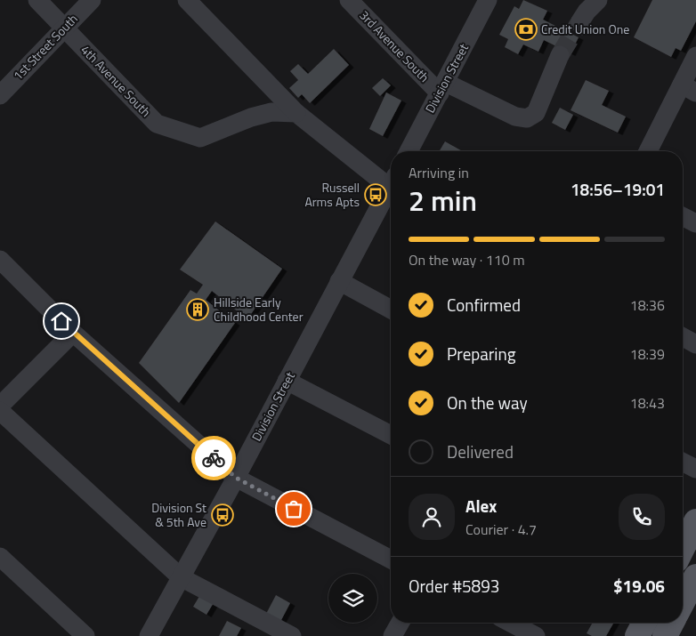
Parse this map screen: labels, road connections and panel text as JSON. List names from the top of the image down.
{
  "streets": {
    "street": [
      "3rd Avenue South",
      "1st Street South",
      "Division Street",
      "4th Avenue South"
    ]
  },
  "crossings": [
    ["3rd Avenue South", "Division Street"],
    ["1st Street South", "4th Avenue South"]
  ],
  "places": {
    "bank": ["Credit Union One"],
    "bus stop": ["Russell Arms Apts", "Division St & 5th Ave"],
    "building": ["Hillside Early Childhood Center"]
  },
  "page": {
    "heading": ["2 min", "Arriving in", "18:56–19:01"],
    "panel": [
      "Alex",
      "Courier · 4.7",
      "Order #5893",
      "$19.06"
    ],
    "bar": "On the way · 110 m",
    "list": [
      ["Confirmed", "18:36"],
      ["Preparing", "18:39"],
      ["On the way", "18:43"],
      "Delivered"
    ]
  }
}
